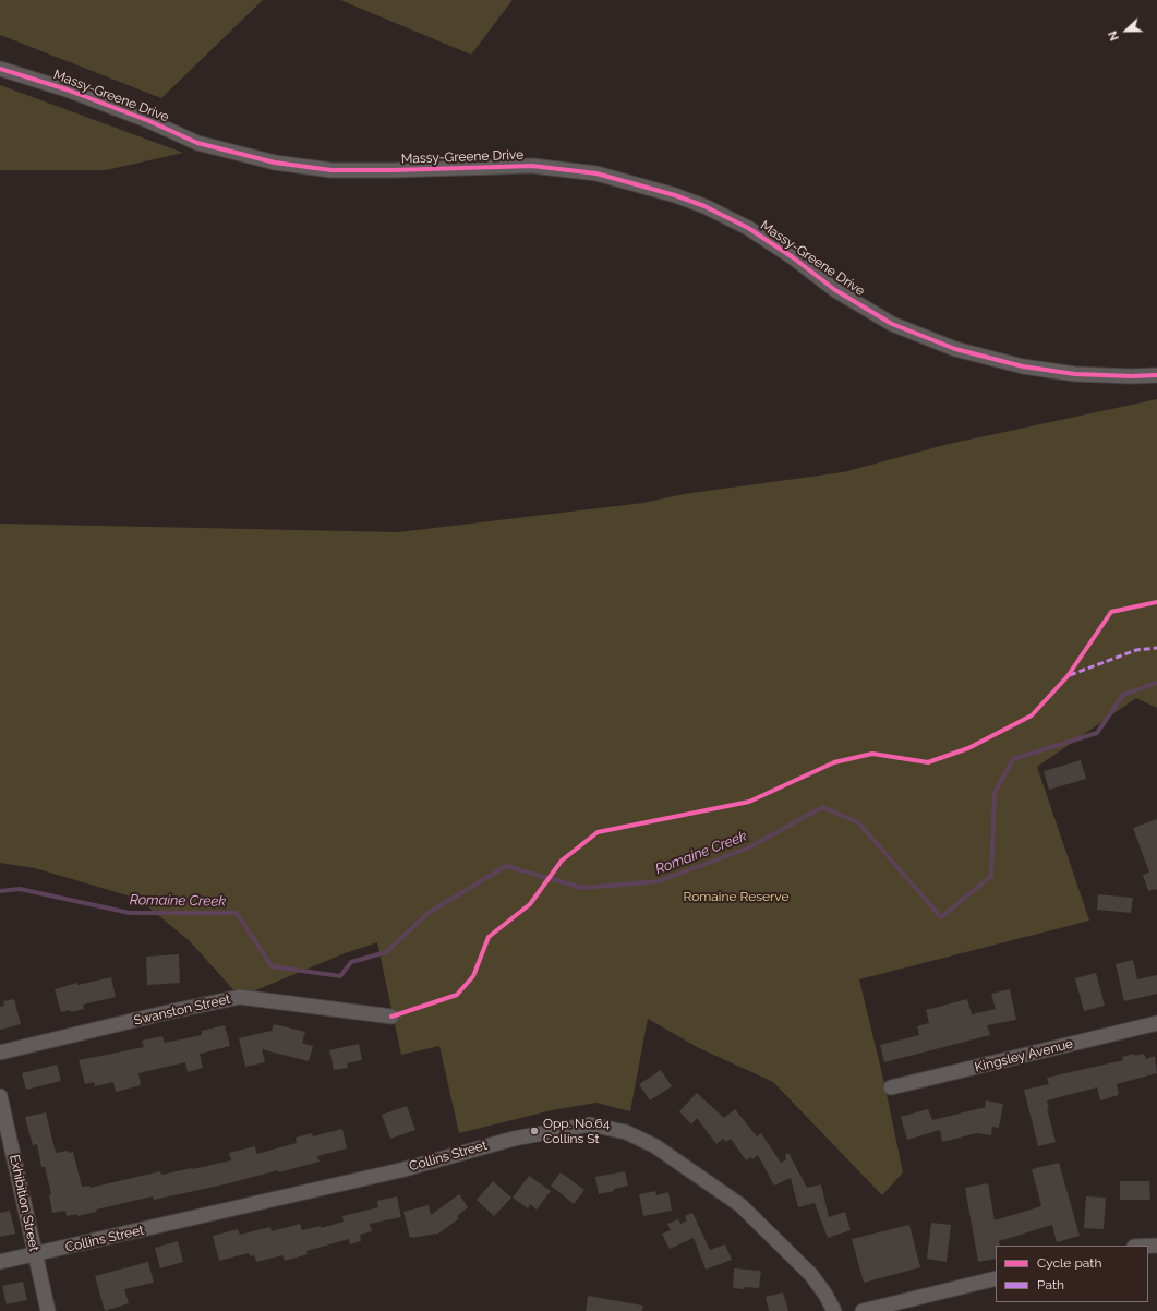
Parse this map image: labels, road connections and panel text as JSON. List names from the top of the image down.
{
  "streets": {
    "street": [
      "Massy-Greene Drive",
      "Swanston Street",
      "Kingsley Avenue",
      "Collins Street",
      "Exhibition Street"
    ]
  },
  "crossings": [
    ["Collins Street", "Exhibition Street"]
  ],
  "water": ["Romaine Creek"],
  "parks": ["Romaine Reserve"],
  "places": ["Opp. No.64 Collins St"],
  "legend": ["Cycle path", "Path"],
  "north": "left"
}
